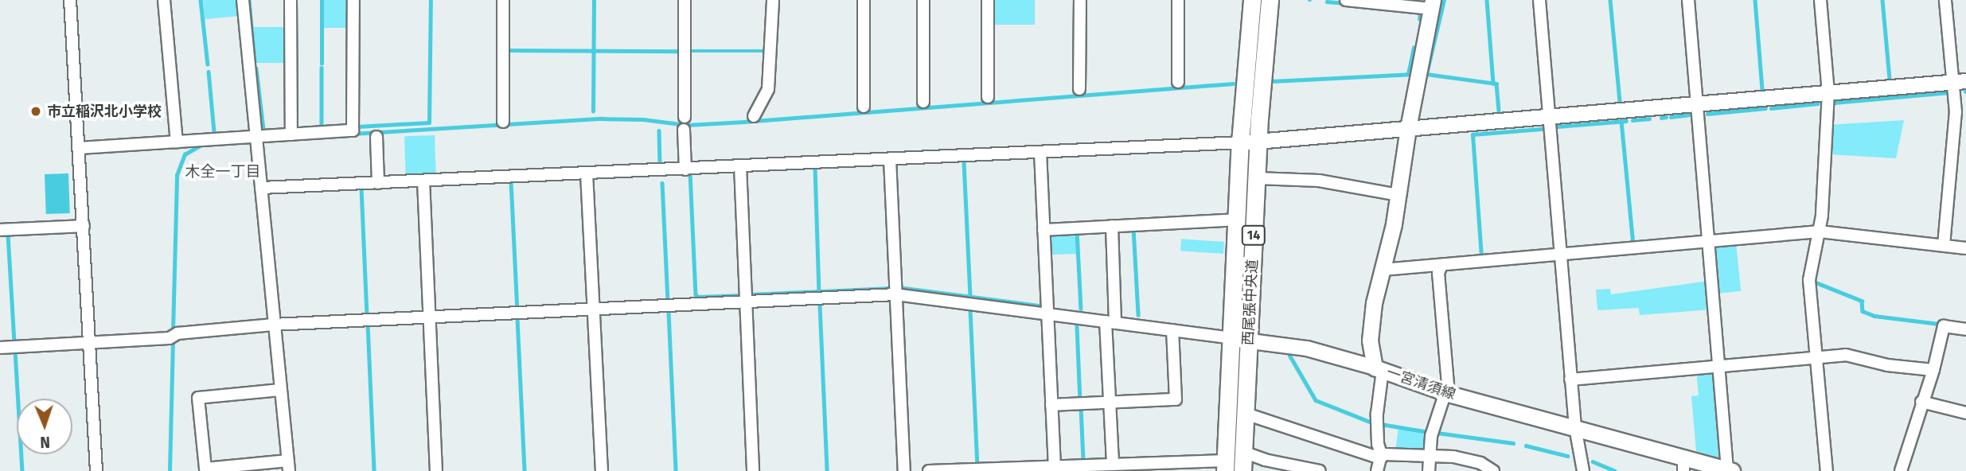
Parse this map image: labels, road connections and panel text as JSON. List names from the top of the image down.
{
  "streets": {
    "main road": ["14", "西尾張中央道", "一宮清須線"]
  },
  "districts": ["木全一丁目"],
  "places": ["市立稲沢北小学校"],
  "north": "bottom"
}
